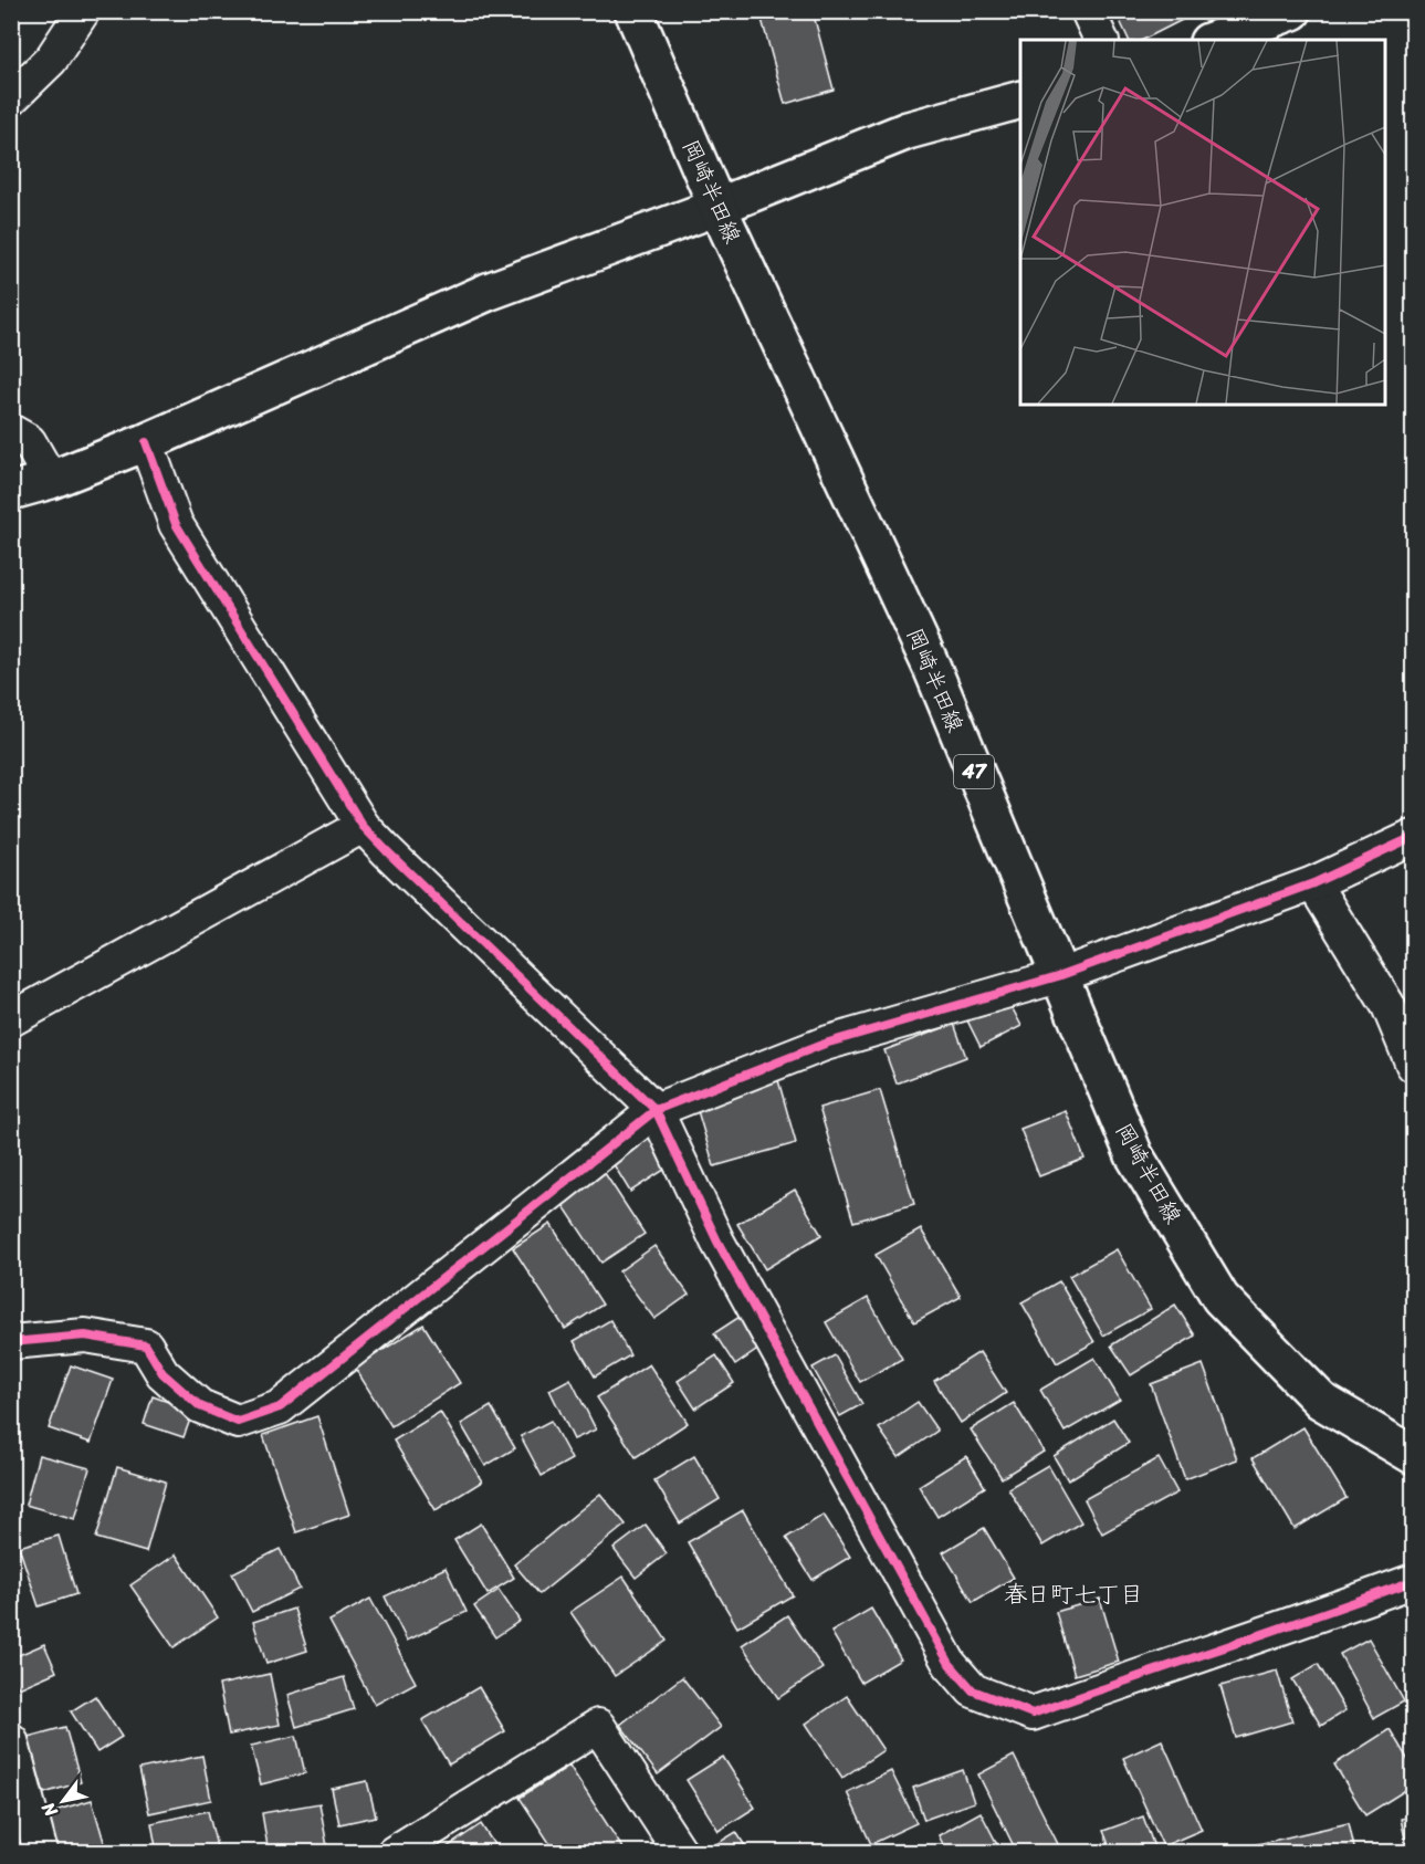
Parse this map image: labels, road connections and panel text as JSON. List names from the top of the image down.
{
  "streets": {
    "main road": ["岡崎半田線", "47"]
  },
  "districts": ["春日町七丁目"],
  "north": "bottom left"
}
